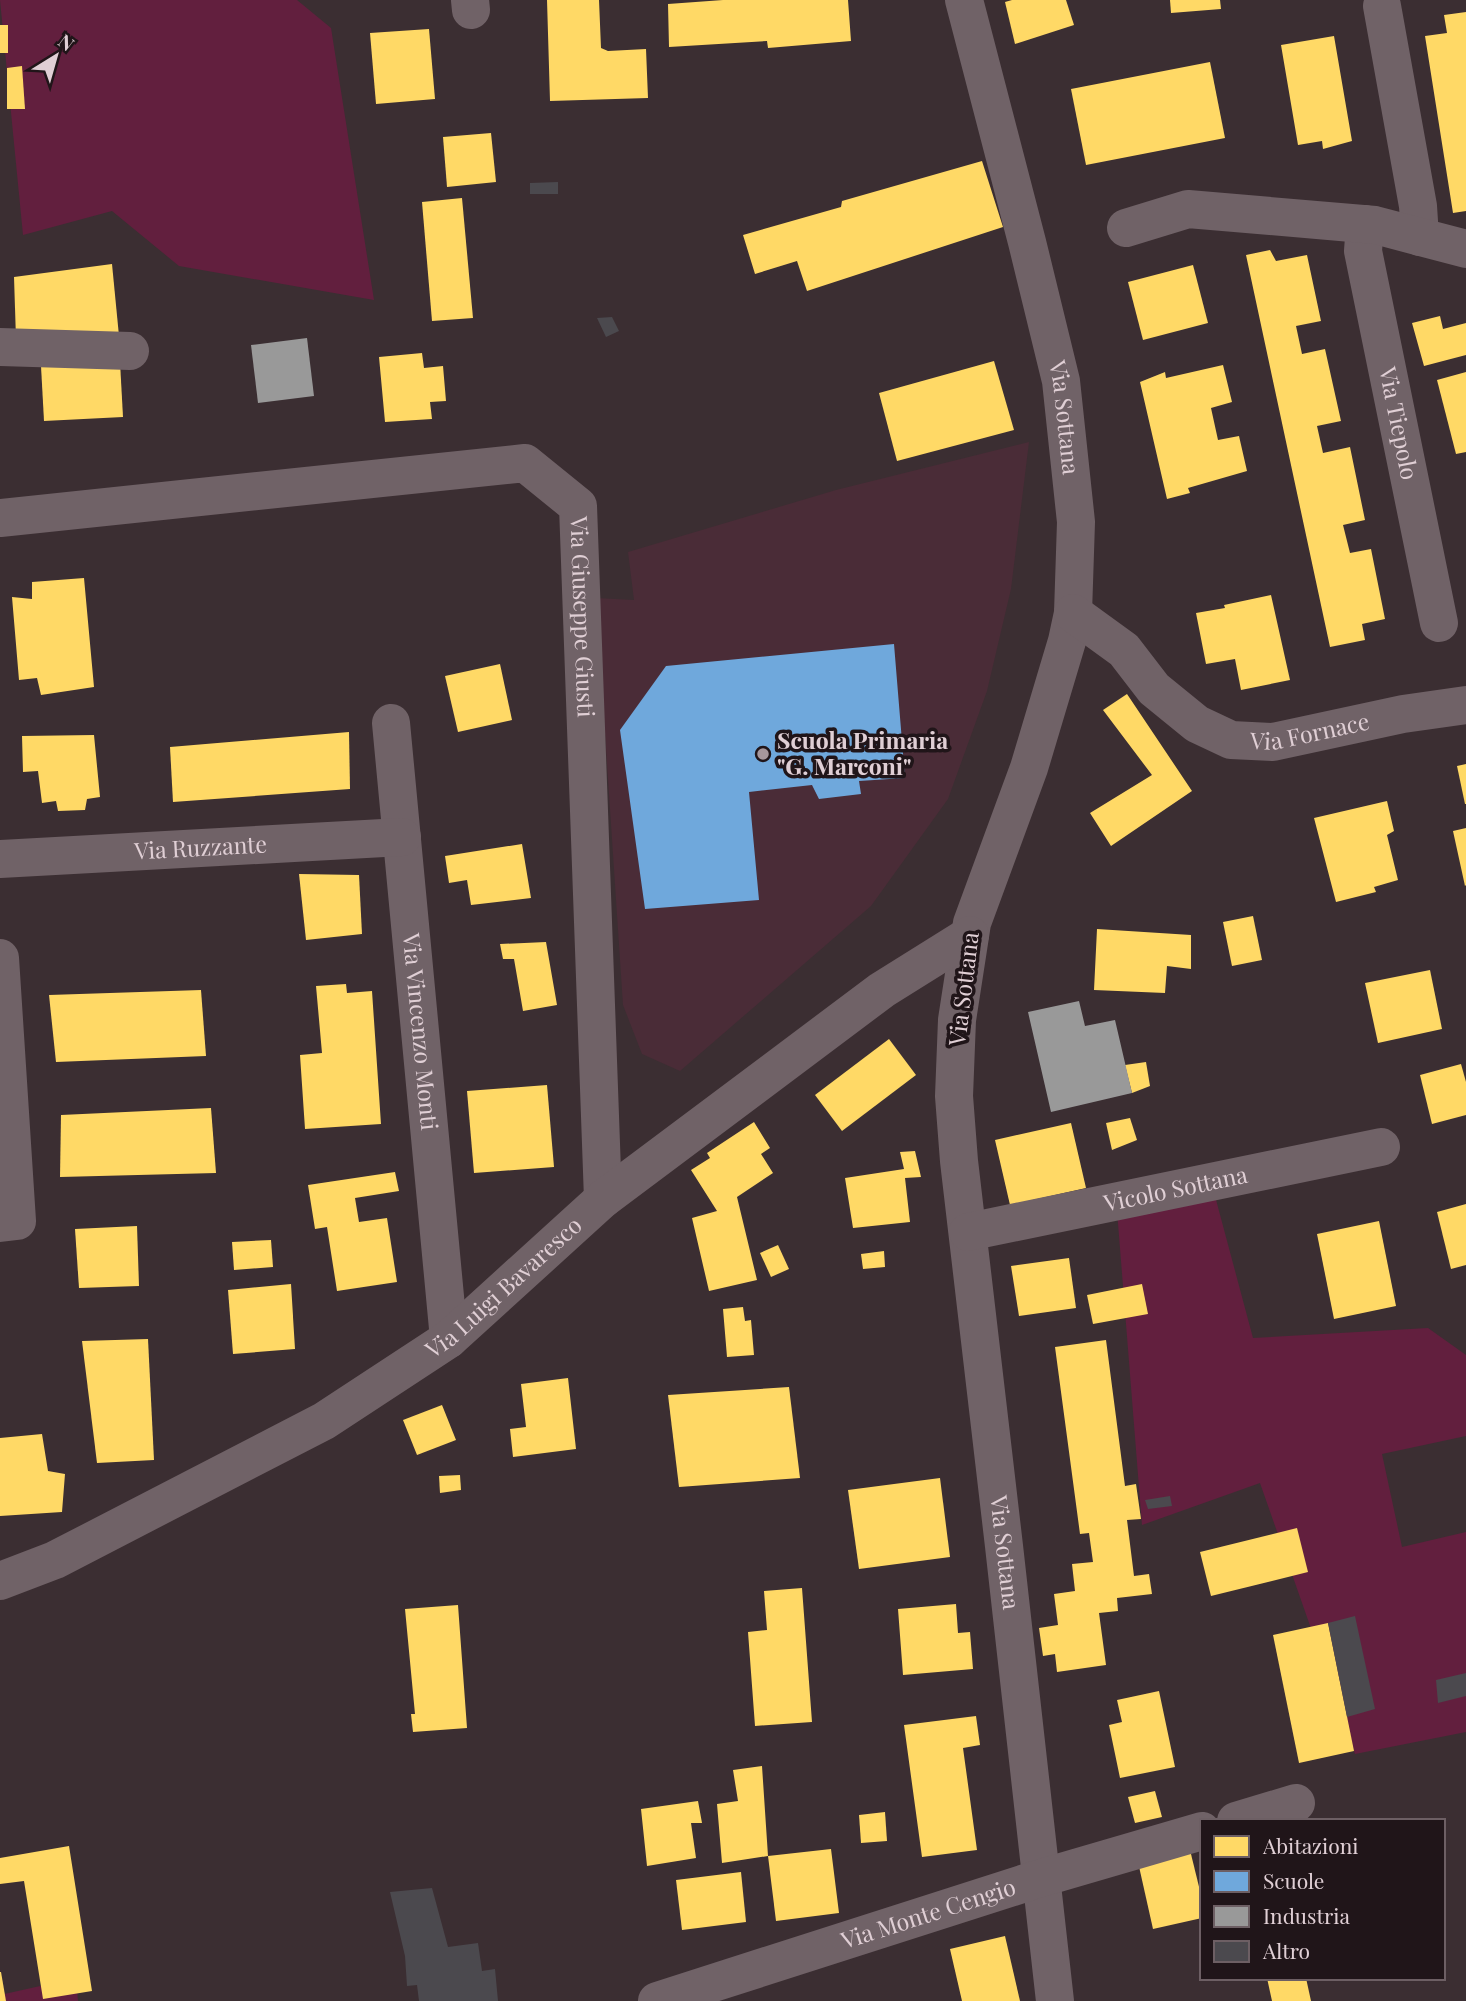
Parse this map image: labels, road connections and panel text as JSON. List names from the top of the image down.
{
  "streets": {
    "street": [
      "Via Sottana",
      "Via Tiepolo",
      "Via Giuseppe Giusti",
      "Via Fornace",
      "Via Ruzzante",
      "Via Vincenzo Monti",
      "Vicolo Sottana",
      "Via Luigi Bavaresco",
      "Via Monte Cengio"
    ]
  },
  "crossings": [
    ["Via Sottana", "Via Fornace"],
    ["Via Sottana", "Vicolo Sottana"],
    ["Via Sottana", "Via Luigi Bavaresco"],
    ["Via Sottana", "Via Monte Cengio"],
    ["Via Giuseppe Giusti", "Via Luigi Bavaresco"],
    ["Via Ruzzante", "Via Vincenzo Monti"],
    ["Via Vincenzo Monti", "Via Luigi Bavaresco"]
  ],
  "places": ["Scuola Primaria \"G. Marconi\""],
  "legend": [
    "Abitazioni",
    "Scuole",
    "Industria",
    "Altro"
  ],
  "north": "top right"
}
